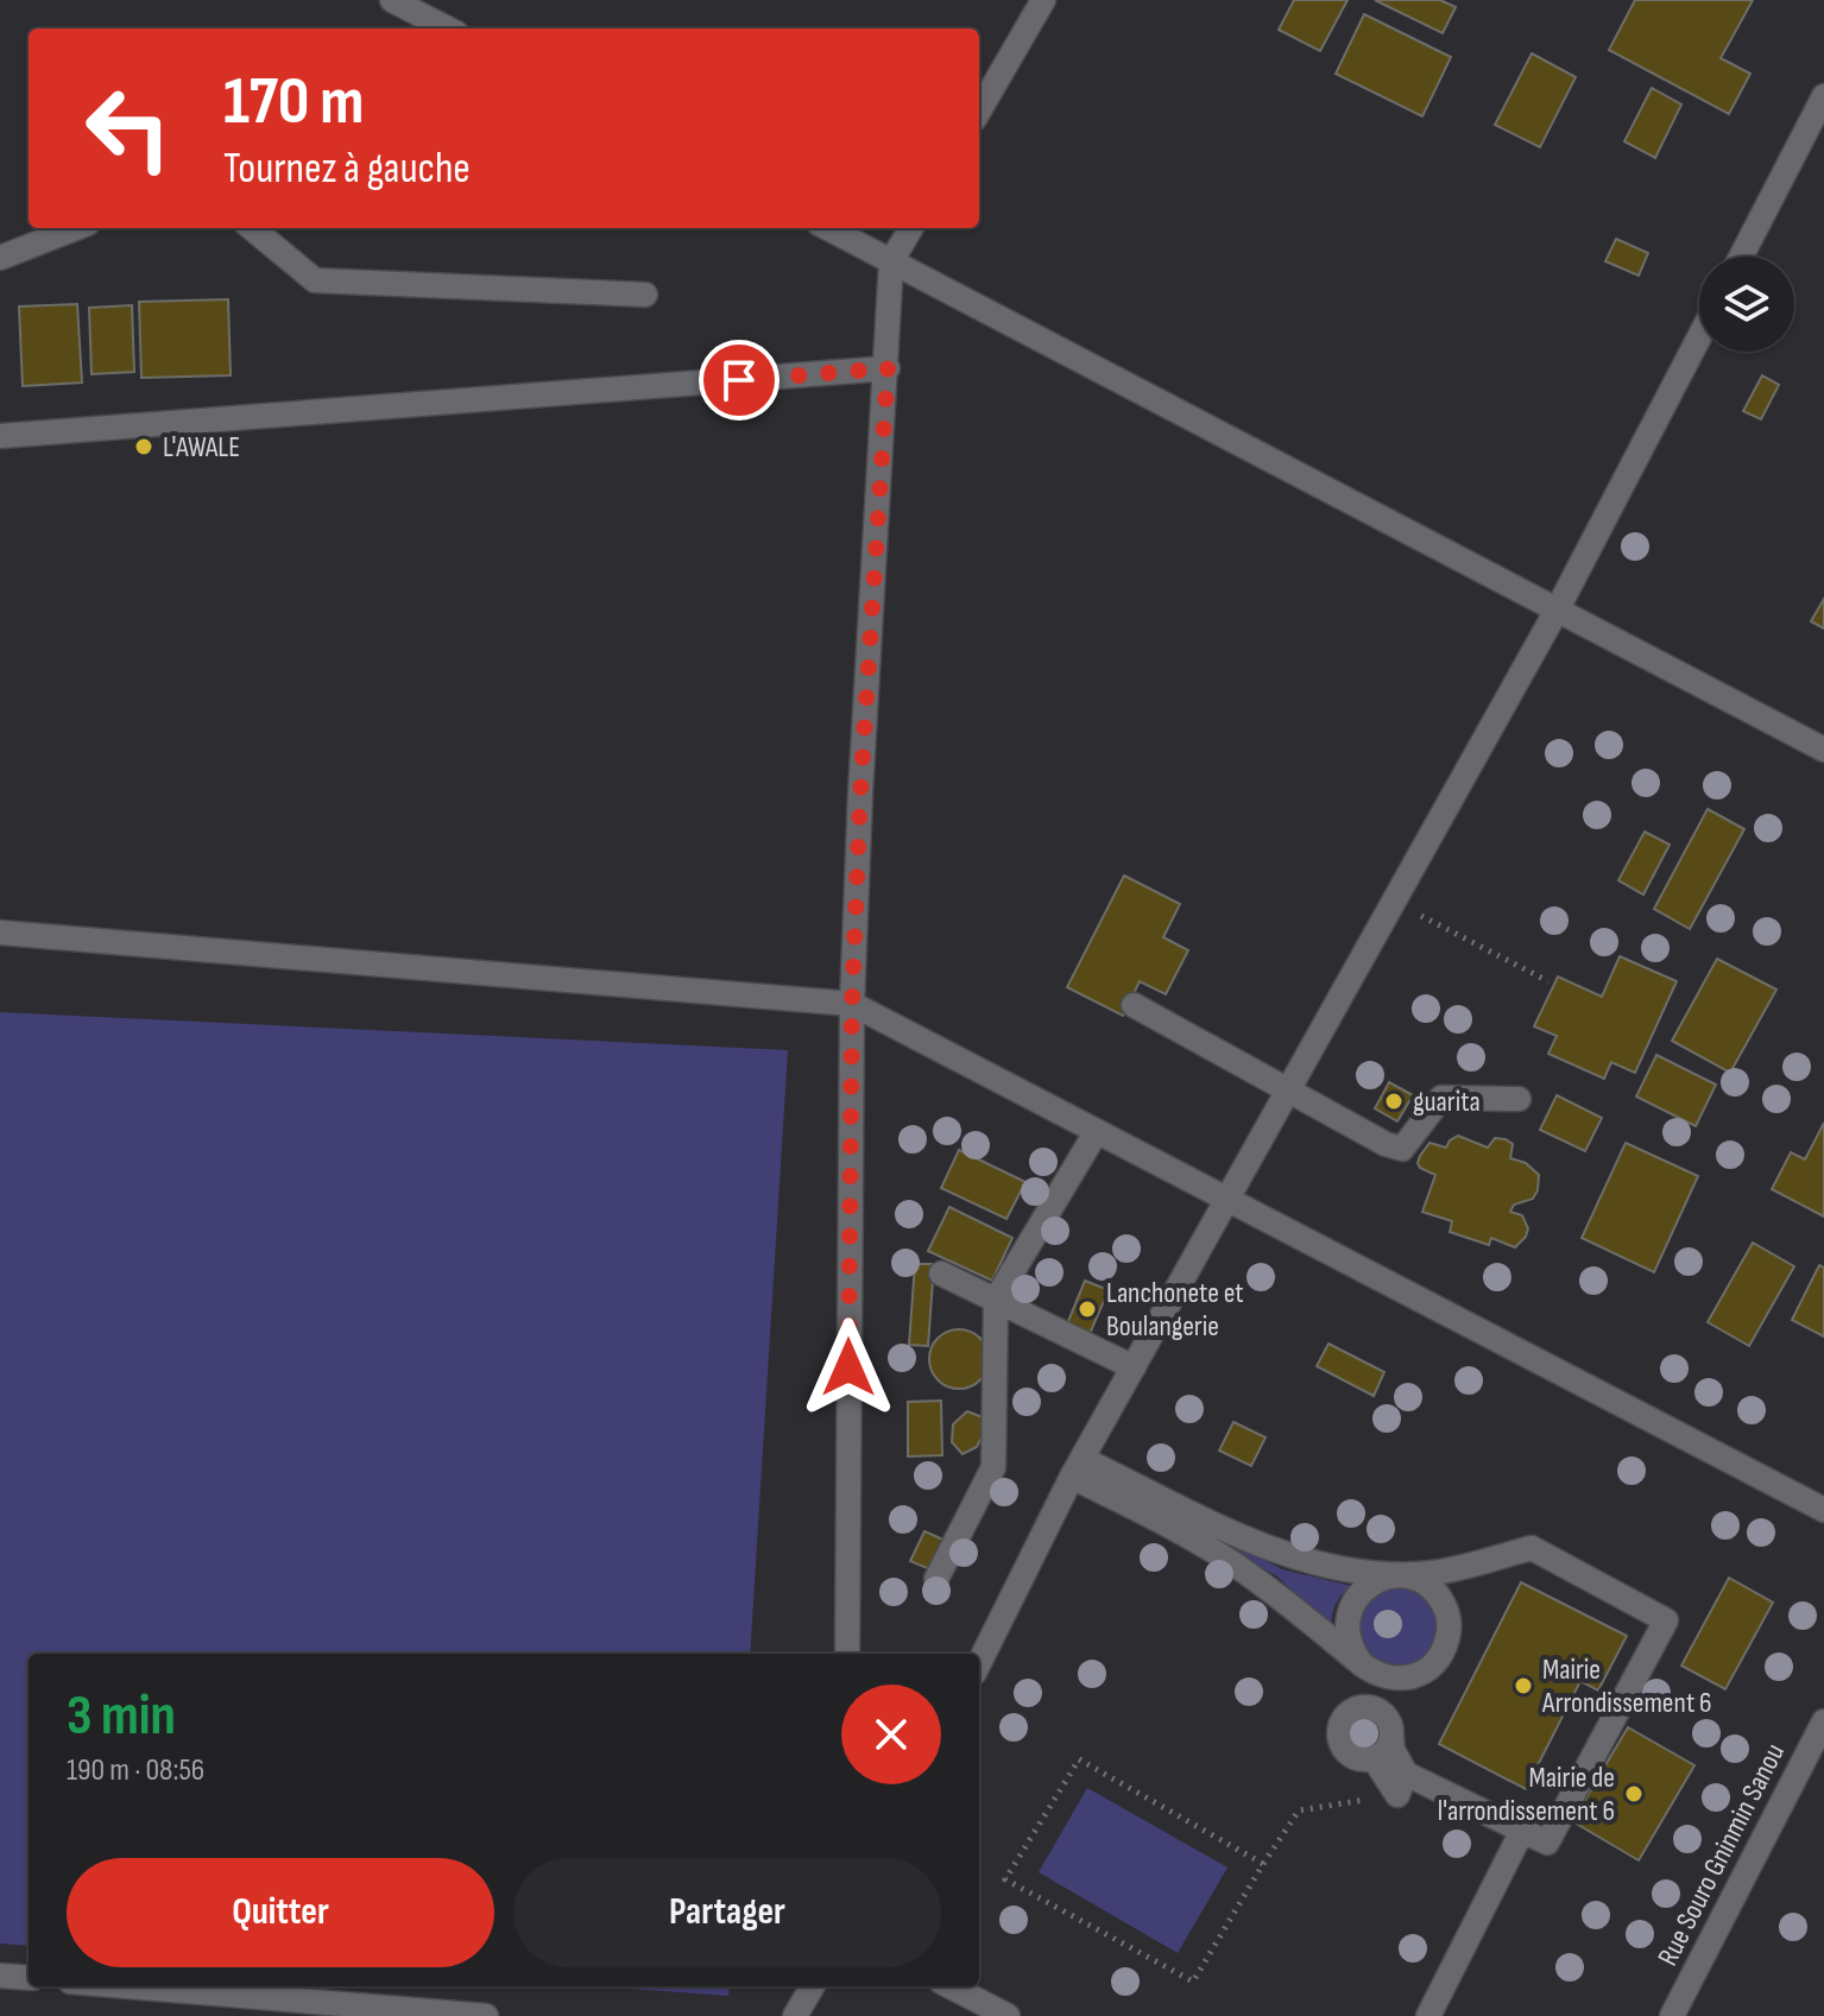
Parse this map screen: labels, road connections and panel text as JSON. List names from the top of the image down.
{
  "streets": {
    "street": ["Rue Souro Gninmin Sanou"]
  },
  "places": [
    "L'AWALE",
    "guarita",
    "Lanchonete et Boulangerie",
    "Mairie Arrondissement 6",
    "Mairie de l'arrondissement 6"
  ],
  "page": {
    "turn": ["170 m", "Tournez à gauche"],
    "heading": ["3 min", "190 m · 08:56"],
    "buttons": ["Quitter", "Partager"]
  }
}
